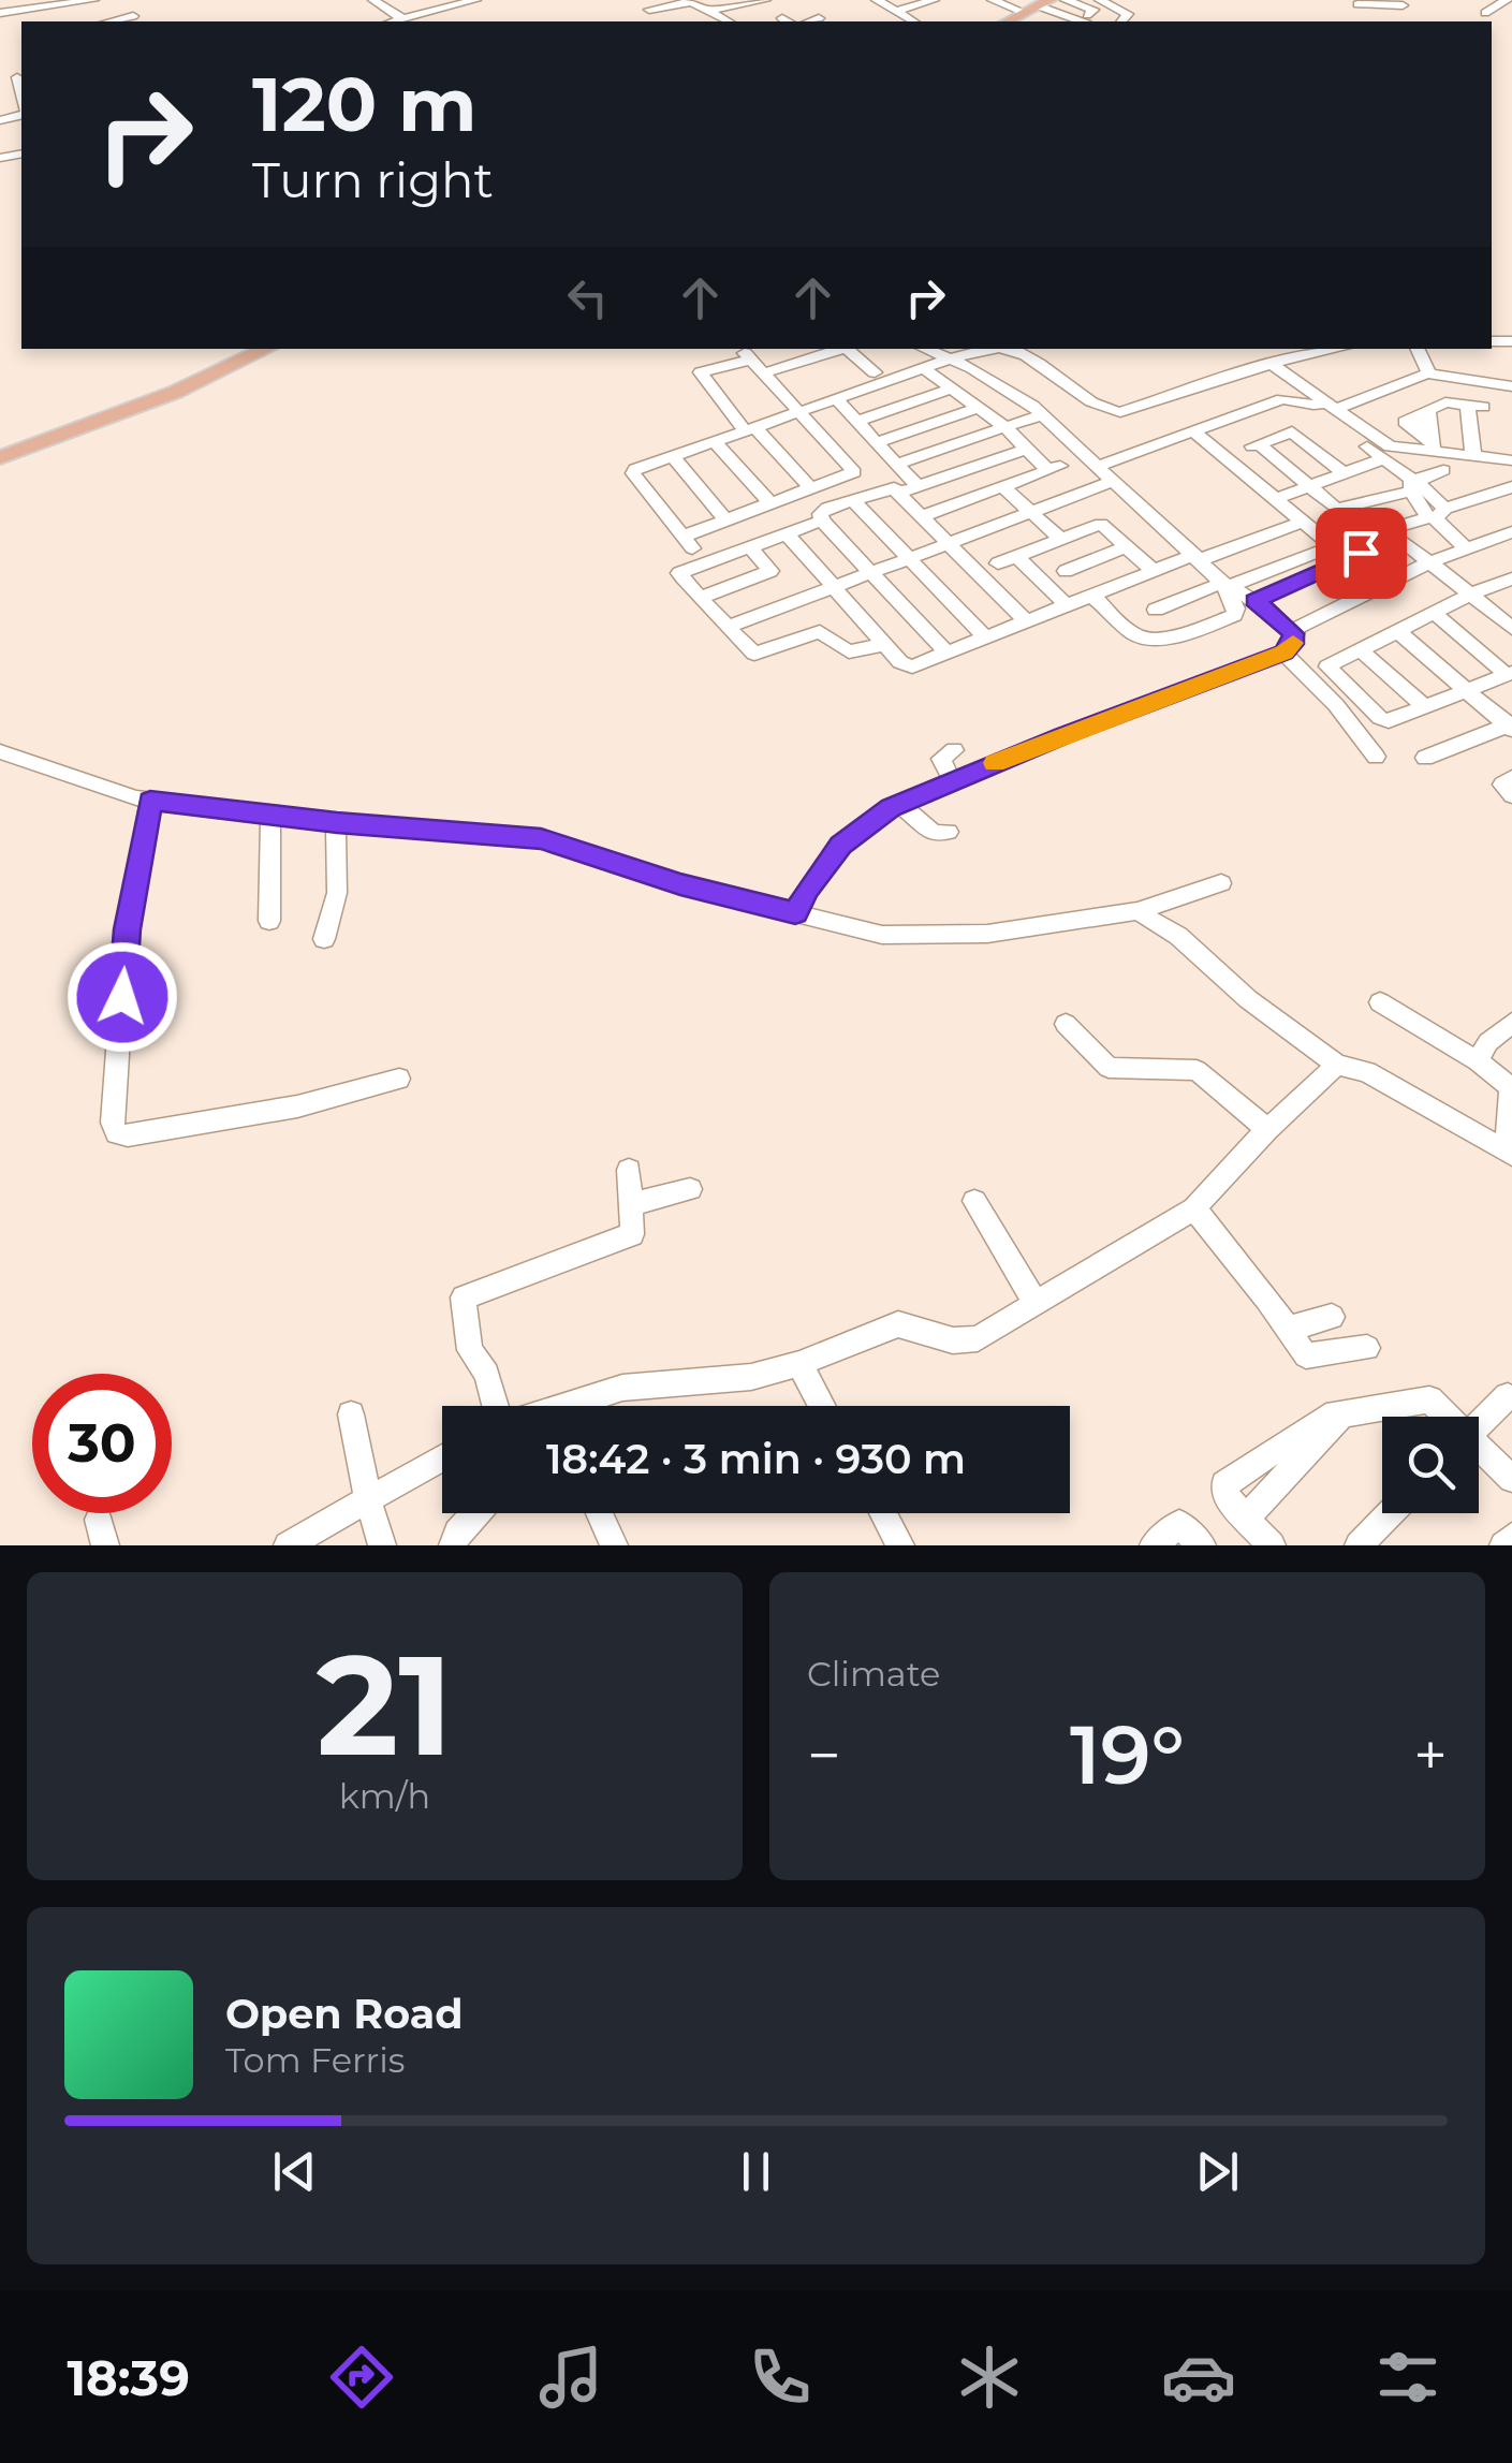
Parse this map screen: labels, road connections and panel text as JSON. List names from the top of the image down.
{
  "page": {
    "turn": ["120 m", "Turn right"],
    "limit": "30",
    "trip": "18:42 · 3 min · 930 m",
    "tile": [
      ["21", "km/h"],
      "Climate"
    ],
    "heat": ["−", "19°", "+"],
    "song": ["Open Road", "Tom Ferris"],
    "tabs": "18:39"
  }
}
